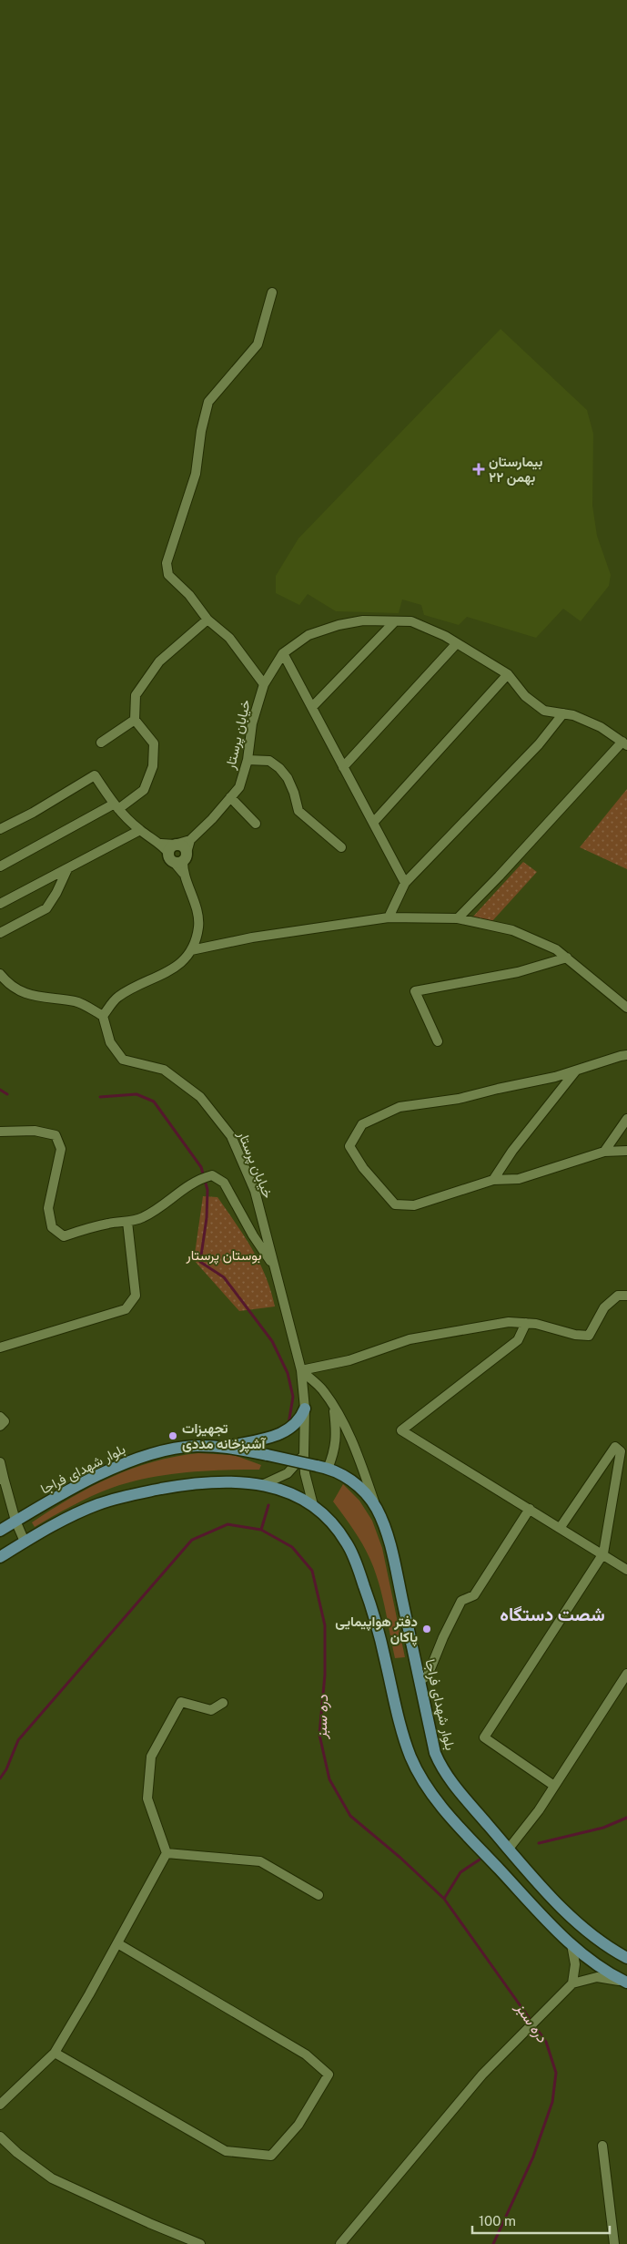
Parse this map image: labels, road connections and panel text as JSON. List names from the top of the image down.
{
  "streets": {
    "main road": ["بلوار شهدای فراجا"],
    "street": ["خیابان پرستار"]
  },
  "districts": ["شصت دستگاه"],
  "water": ["دره سبز"],
  "parks": ["بوستان پرستار"],
  "places": {
    "health": ["بیمارستان ۲۲ بهمن"],
    "other": ["تجهیزات آشپزخانه مددی", "دفتر هواپیمایی پاکان"]
  },
  "scale_bar": "100 m"
}
